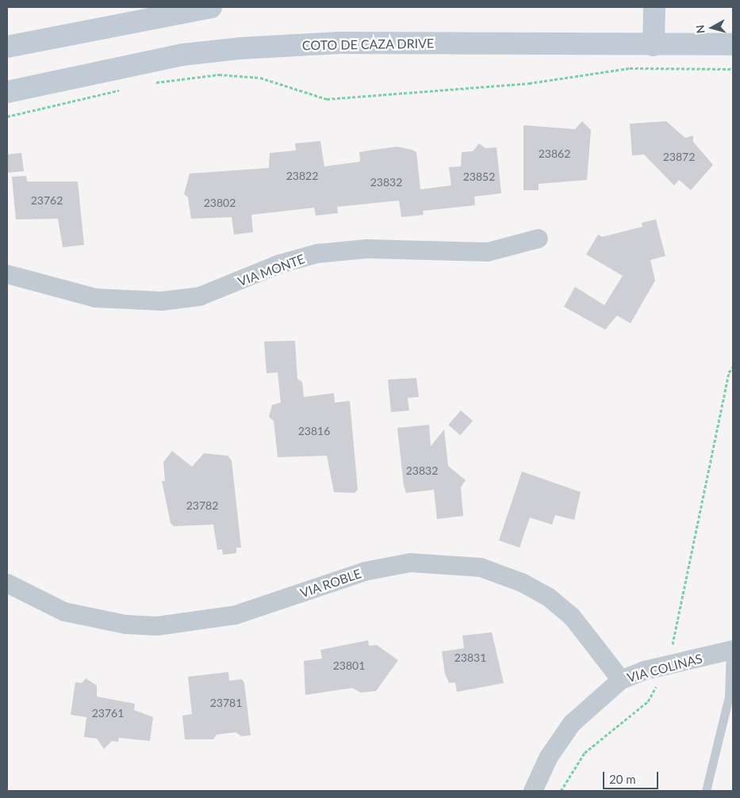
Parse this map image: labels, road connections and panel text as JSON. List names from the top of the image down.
{
  "streets": {
    "main road": ["COTO DE CAZA DRIVE"],
    "street": ["VIA MONTE", "VIA ROBLE", "VIA COLINAS"]
  },
  "crossings": [
    ["VIA ROBLE", "VIA COLINAS"]
  ],
  "house_numbers": [
    "23862",
    "23872",
    "23822",
    "23852",
    "23832",
    "23762",
    "23802",
    "23816",
    "23832",
    "23782",
    "23831",
    "23801",
    "23781",
    "23761"
  ],
  "scale_bar": "20 m",
  "north": "left"
}
